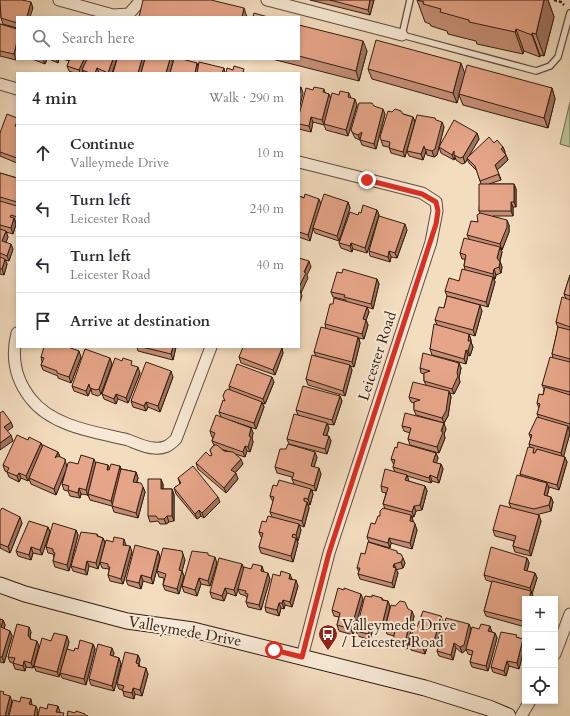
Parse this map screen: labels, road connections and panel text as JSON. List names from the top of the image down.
{
  "streets": {
    "street": ["Leicester Road", "Valleymede Drive"]
  },
  "crossings": [
    ["Leicester Road", "Valleymede Drive"]
  ],
  "places": {
    "bus stop": ["Valleymede Drive / Leicester Road"]
  },
  "page": {
    "search": "Search here",
    "heading": ["4 min", "Walk · 290 m"],
    "list": [
      ["Continue", "Valleymede Drive", "10 m"],
      ["Turn left", "Leicester Road", "240 m"],
      ["Turn left", "Leicester Road", "40 m"],
      "Arrive at destination"
    ],
    "map_buttons": ["+", "−"]
  }
}
